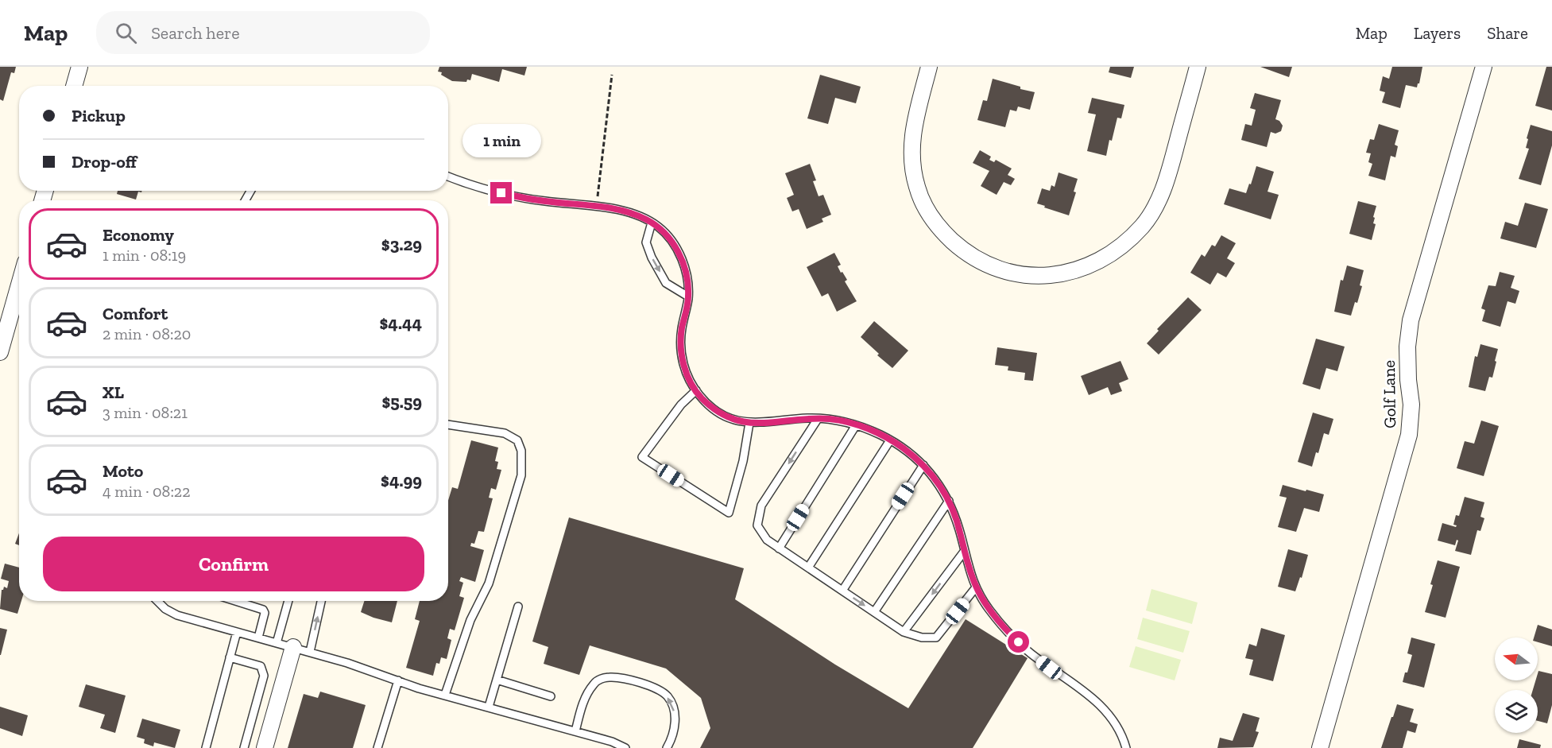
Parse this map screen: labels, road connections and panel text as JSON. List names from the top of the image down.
{
  "streets": {
    "street": ["Golf Lane"]
  },
  "north": "left",
  "page": {
    "header": "Map",
    "search": "Search here",
    "nav": ["Map", "Layers", "Share"],
    "banner": ["Pickup", "Drop-off"],
    "bubble": "1 min",
    "list": [
      {
        "name": "Economy",
        "note": "1 min · 08:19",
        "value": "$3.29"
      },
      {
        "name": "Comfort",
        "note": "2 min · 08:20",
        "value": "$4.44"
      },
      {
        "name": "XL",
        "note": "3 min · 08:21",
        "value": "$5.59"
      },
      {
        "name": "Moto",
        "note": "4 min · 08:22",
        "value": "$4.99"
      }
    ],
    "buttons": "Confirm"
  }
}
